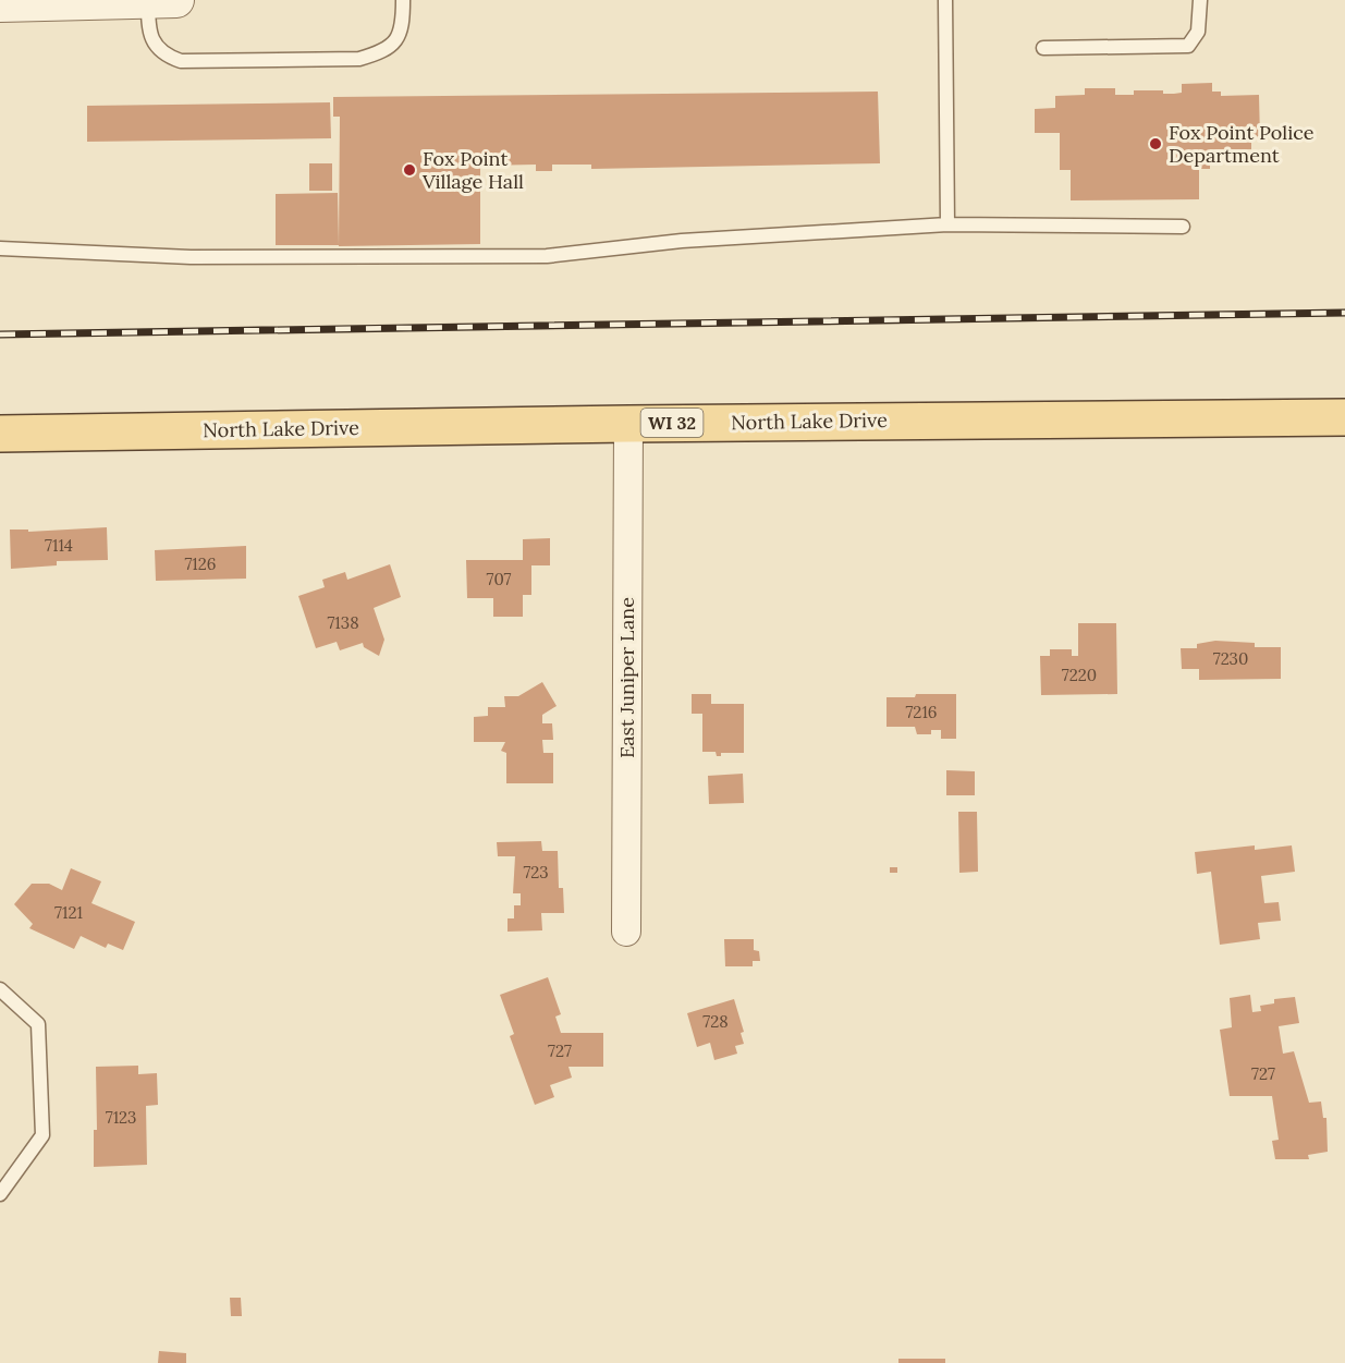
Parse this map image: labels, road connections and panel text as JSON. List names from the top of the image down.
{
  "streets": {
    "main road": ["North Lake Drive", "WI 32"],
    "street": ["East Juniper Lane"]
  },
  "crossings": [
    ["North Lake Drive", "East Juniper Lane"]
  ],
  "places": ["Fox Point Police Department", "Fox Point Village Hall"],
  "house_numbers": [
    "7114",
    "7126",
    "707",
    "7138",
    "7230",
    "7220",
    "7216",
    "723",
    "7121",
    "728",
    "727",
    "727",
    "7123"
  ]
}
